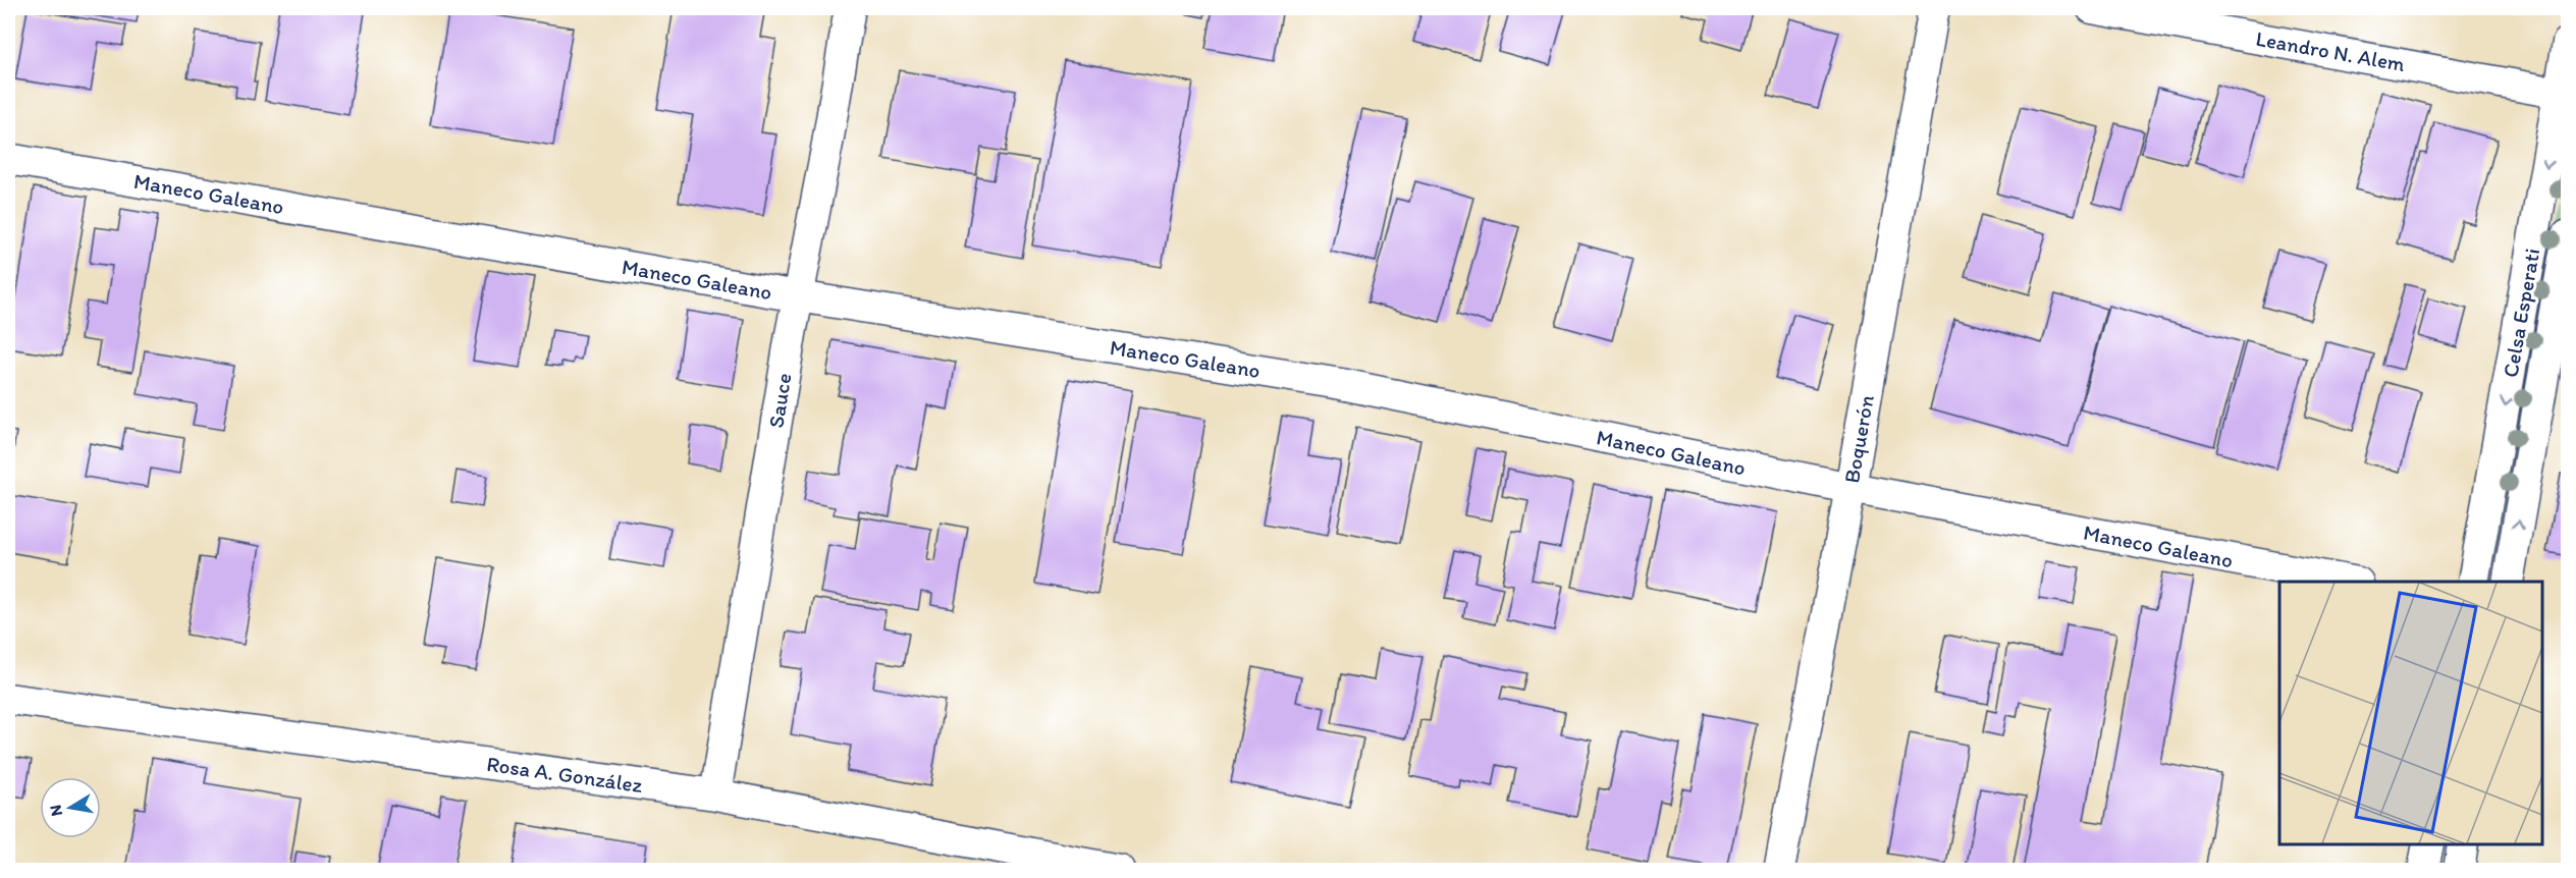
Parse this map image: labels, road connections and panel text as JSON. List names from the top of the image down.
{
  "streets": {
    "street": [
      "Leandro N. Alem",
      "Maneco Galeano",
      "Celsa Esperati",
      "Sauce",
      "Boquerón",
      "Rosa A. González"
    ]
  },
  "crossings": [
    ["Leandro N. Alem", "Celsa Esperati"],
    ["Maneco Galeano", "Sauce"],
    ["Maneco Galeano", "Boquerón"],
    ["Sauce", "Rosa A. González"]
  ],
  "north": "left"
}
